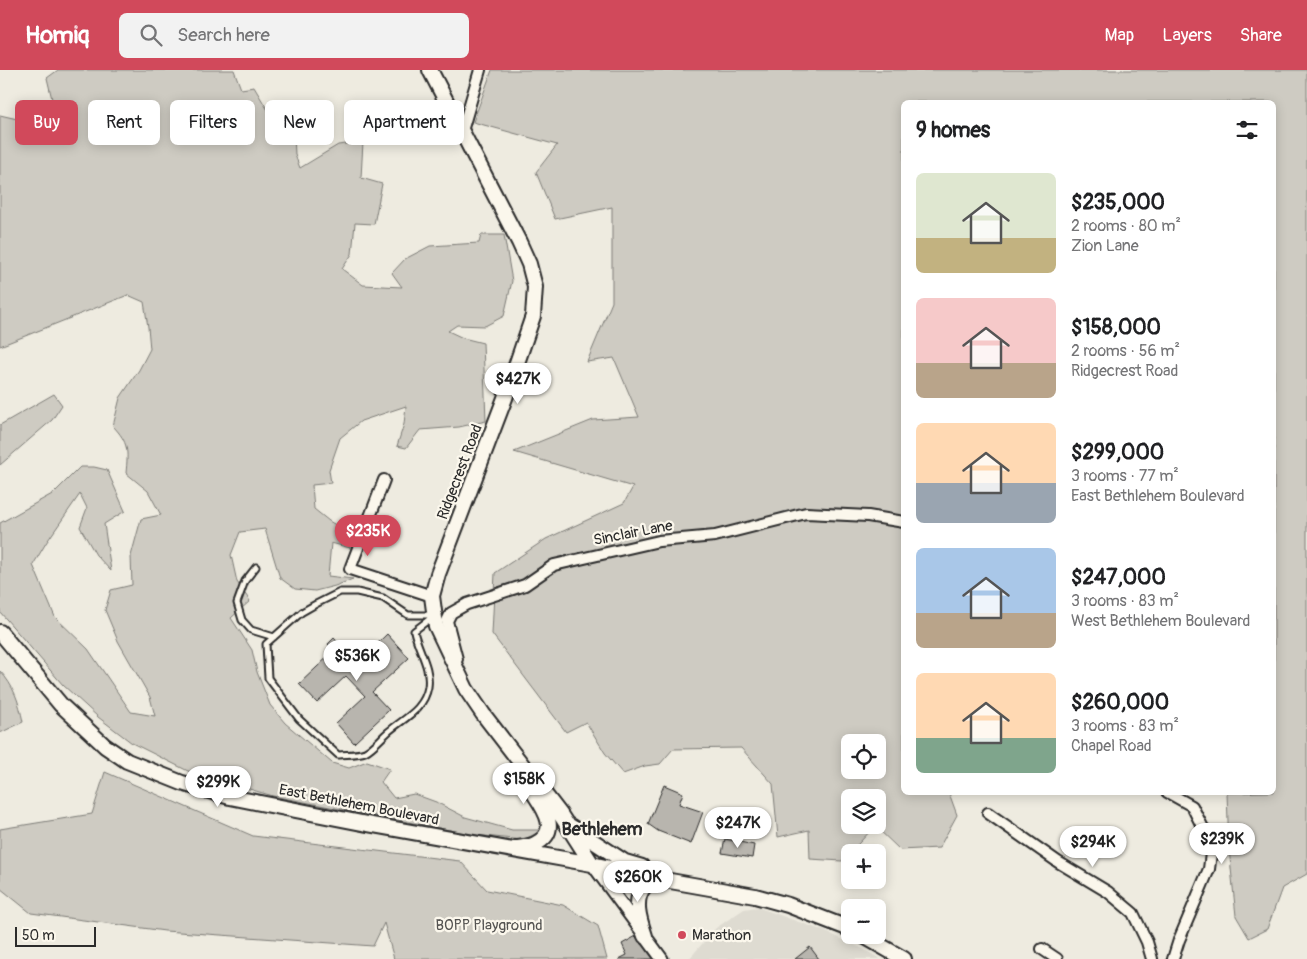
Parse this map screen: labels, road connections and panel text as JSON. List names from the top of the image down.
{
  "streets": {
    "main road": ["Ridgecrest Road", "East Bethlehem Boulevard"],
    "street": ["Sinclair Lane"]
  },
  "crossings": [
    ["Ridgecrest Road", "Sinclair Lane"],
    ["Ridgecrest Road", "East Bethlehem Boulevard"]
  ],
  "districts": ["Bethlehem"],
  "parks": ["BOPP Playground"],
  "places": ["Marathon"],
  "scale_bar": "50 m",
  "page": {
    "header": "Homiq",
    "search": "Search here",
    "nav": ["Map", "Layers", "Share"],
    "chip": [
      "Buy",
      "Rent",
      "Filters",
      "New",
      "Apartment"
    ],
    "heading": "9 homes",
    "list": [
      {
        "name": "$235,000",
        "note": "2 rooms · 80 m² · Zion Lane"
      },
      {
        "name": "$158,000",
        "note": "2 rooms · 56 m² · Ridgecrest Road"
      },
      {
        "name": "$299,000",
        "note": "3 rooms · 77 m² · East Bethlehem Boulevard"
      },
      {
        "name": "$247,000",
        "note": "3 rooms · 83 m² · West Bethlehem Boulevard"
      },
      {
        "name": "$260,000",
        "note": "3 rooms · 83 m² · Chapel Road"
      }
    ],
    "price": [
      "$427K",
      "$235K",
      "$536K",
      "$158K",
      "$299K",
      "$247K",
      "$239K",
      "$294K",
      "$260K"
    ],
    "map_buttons": ["+", "−"],
    "scale": "50 m"
  }
}
